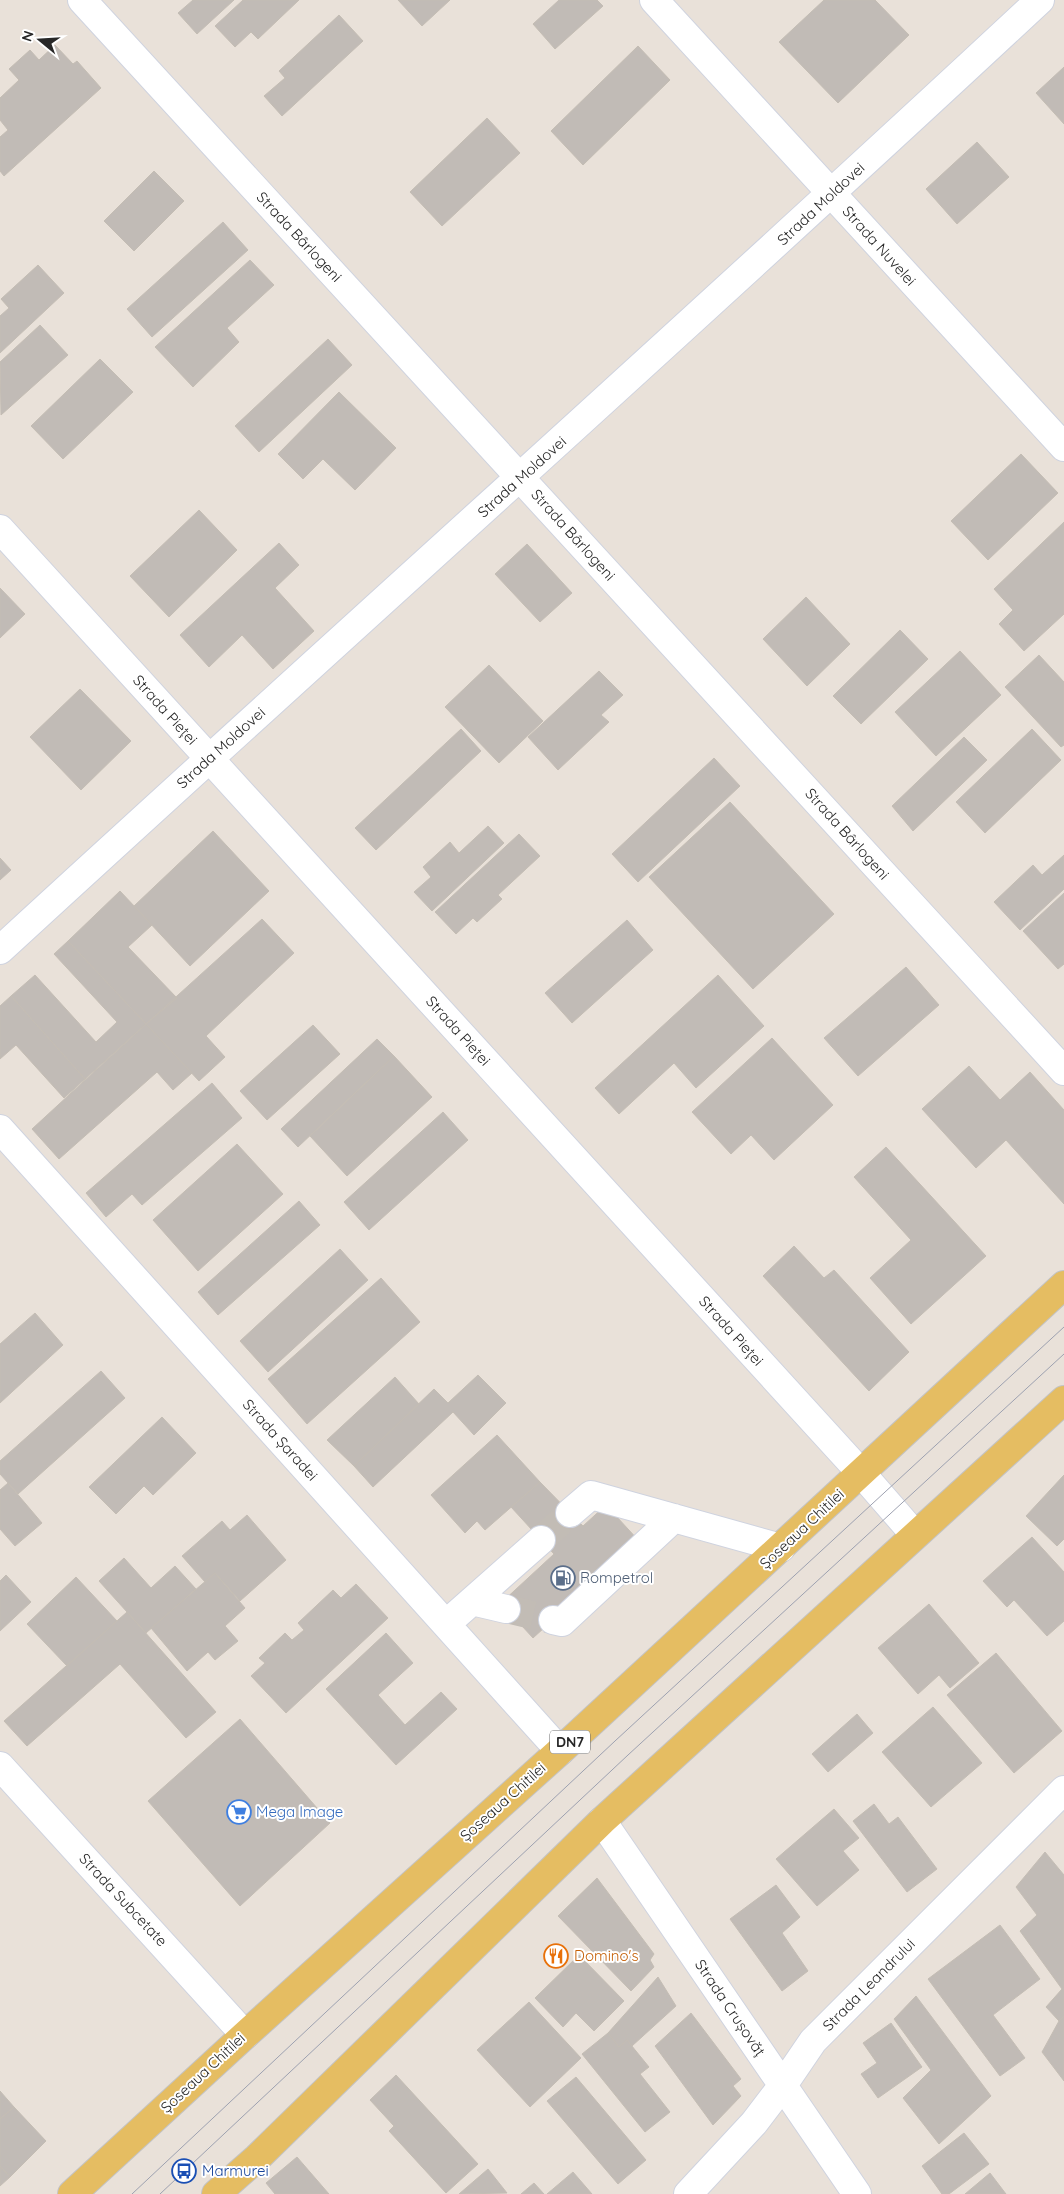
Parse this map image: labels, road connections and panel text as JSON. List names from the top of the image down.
{
  "streets": {
    "main road": ["Șoseaua Chitilei", "DN7"],
    "street": [
      "Strada Moldovei",
      "Strada Bârlogeni",
      "Strada Nuvelei",
      "Strada Pieței",
      "Strada Șaradei",
      "Strada Subcetate",
      "Strada Leandrului",
      "Strada Crușovăț"
    ]
  },
  "crossings": [
    ["Strada Moldovei", "Strada Bârlogeni"],
    ["Strada Moldovei", "Strada Nuvelei"],
    ["Strada Moldovei", "Strada Pieței"],
    ["Strada Pieței", "Șoseaua Chitilei"],
    ["Strada Șaradei", "Șoseaua Chitilei"],
    ["Șoseaua Chitilei", "Strada Subcetate"],
    ["Strada Leandrului", "Strada Crușovăț"]
  ],
  "places": {
    "fuel station": ["Rompetrol"],
    "supermarket": ["Mega Image"],
    "restaurant": ["Domino's"],
    "bus stop": ["Marmurei"]
  },
  "north": "left"
}
